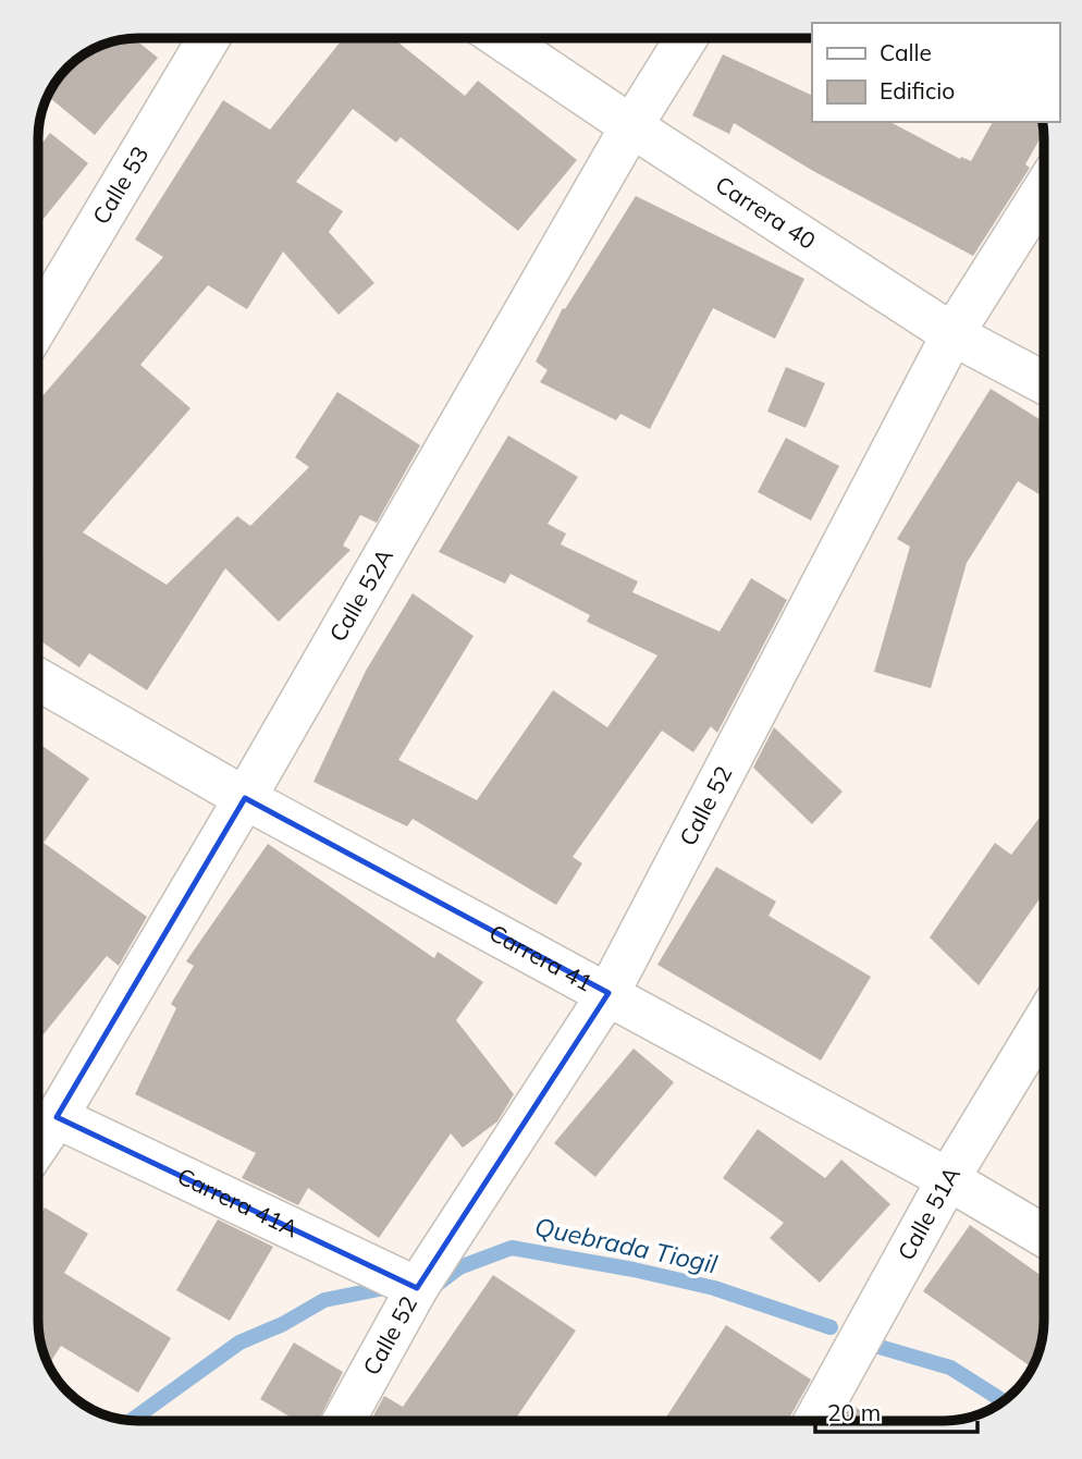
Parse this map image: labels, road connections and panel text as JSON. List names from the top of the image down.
{
  "streets": {
    "street": [
      "Calle 53",
      "Carrera 40",
      "Calle 52A",
      "Calle 52",
      "Carrera 41",
      "Carrera 41A",
      "Calle 51A"
    ]
  },
  "crossings": [
    ["Carrera 40", "Calle 52A"],
    ["Carrera 40", "Calle 52"],
    ["Calle 52A", "Carrera 41"],
    ["Calle 52A", "Carrera 41A"],
    ["Calle 52", "Carrera 41"],
    ["Calle 52", "Carrera 41A"],
    ["Carrera 41", "Calle 51A"]
  ],
  "water": ["Quebrada Tiogil"],
  "legend": ["Calle", "Edificio"],
  "scale_bar": "20 m"
}
